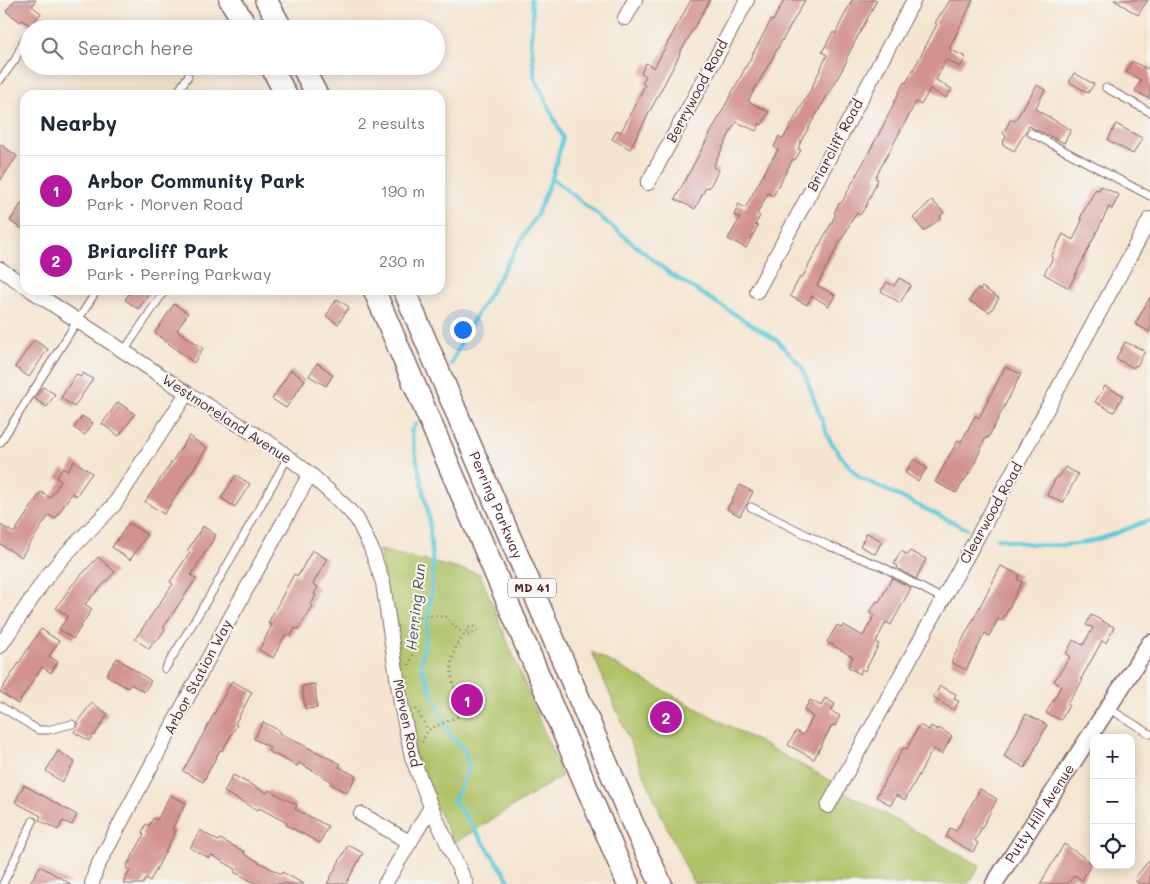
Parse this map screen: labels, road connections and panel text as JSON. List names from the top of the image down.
{
  "streets": {
    "main road": ["Perring Parkway", "MD 41"],
    "street": [
      "Berrywood Road",
      "Briarcliff Road",
      "Westmoreland Avenue",
      "Clearwood Road",
      "Arbor Station Way",
      "Morven Road",
      "Putty Hill Avenue"
    ]
  },
  "crossings": [
    ["Westmoreland Avenue", "Arbor Station Way"],
    ["Westmoreland Avenue", "Morven Road"]
  ],
  "water": ["Herring Run"],
  "page": {
    "search": "Search here",
    "heading": ["Nearby", "2 results"],
    "list": [
      {
        "mark": "1",
        "name": "Arbor Community Park",
        "note": "Park · Morven Road",
        "value": "190 m"
      },
      {
        "mark": "2",
        "name": "Briarcliff Park",
        "note": "Park · Perring Parkway",
        "value": "230 m"
      }
    ],
    "pins": ["1", "2"],
    "map_buttons": ["+", "−"]
  }
}
